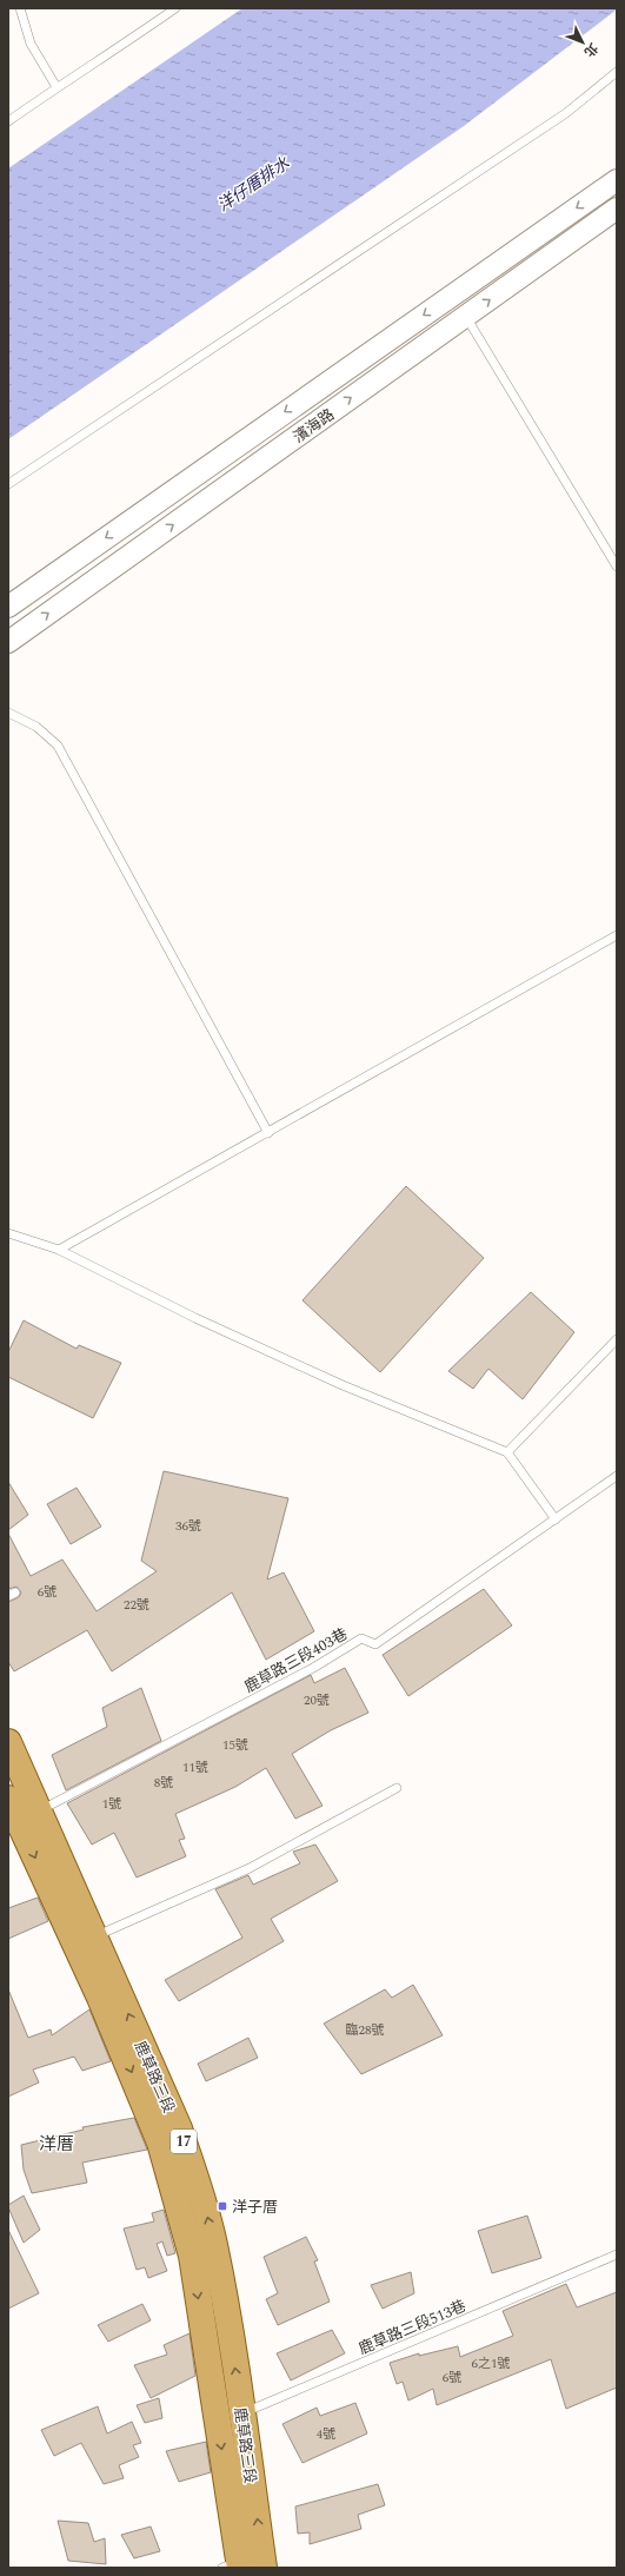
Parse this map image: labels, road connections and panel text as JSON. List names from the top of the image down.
{
  "streets": {
    "main road": ["鹿草路三段", "17"],
    "street": ["濱海路"],
    "lane": ["鹿草路三段403巷", "鹿草路三段513巷"]
  },
  "crossings": [
    ["鹿草路三段403巷", "鹿草路三段"],
    ["鹿草路三段", "鹿草路三段513巷"]
  ],
  "districts": ["洋厝"],
  "water": ["洋仔厝排水"],
  "places": {
    "transit": ["洋子厝"]
  },
  "house_numbers": [
    "36號",
    "6號",
    "22號",
    "20號",
    "15號",
    "11號",
    "8號",
    "1號",
    "臨28號",
    "6之1號",
    "6號",
    "4號"
  ],
  "north": "bottom right"
}
